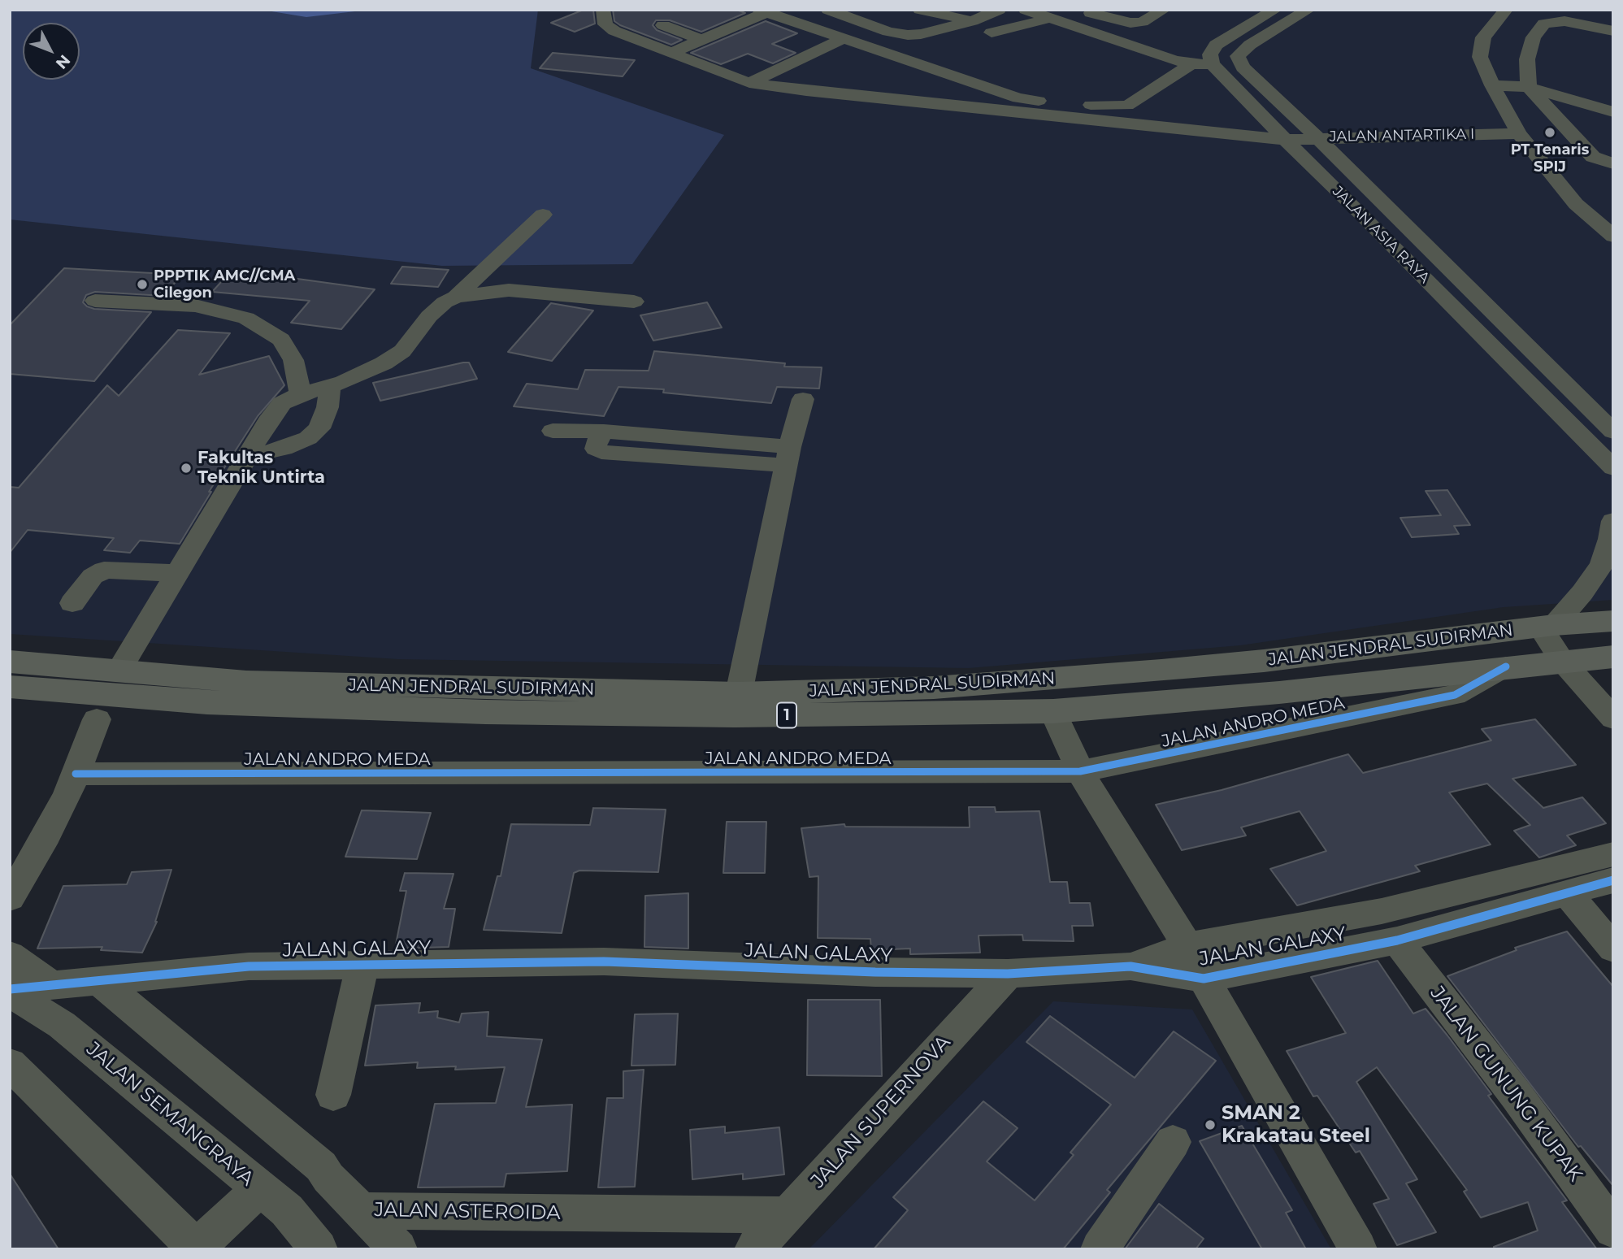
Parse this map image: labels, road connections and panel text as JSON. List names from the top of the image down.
{
  "streets": {
    "highway": ["JALAN JENDRAL SUDIRMAN", "1"],
    "street": [
      "JALAN ANTARTIKA I",
      "JALAN ASIA RAYA",
      "JALAN ANDRO MEDA",
      "JALAN GALAXY",
      "JALAN GUNUNG KUPAK",
      "JALAN SUPERNOVA",
      "JALAN SEMANGRAYA",
      "JALAN ASTEROIDA"
    ]
  },
  "crossings": [
    ["JALAN ANTARTIKA I", "JALAN ASIA RAYA"],
    ["1", "JALAN ANDRO MEDA"],
    ["JALAN GALAXY", "JALAN GUNUNG KUPAK"],
    ["JALAN GALAXY", "JALAN SUPERNOVA"],
    ["JALAN GALAXY", "JALAN SEMANGRAYA"],
    ["JALAN GALAXY", "JALAN ASTEROIDA"],
    ["JALAN SUPERNOVA", "JALAN ASTEROIDA"]
  ],
  "places": [
    "PT Tenaris SPIJ",
    "PPPTIK AMC//CMA Cilegon",
    "Fakultas Teknik Untirta",
    "SMAN 2 Krakatau Steel"
  ],
  "north": "bottom right"
}
